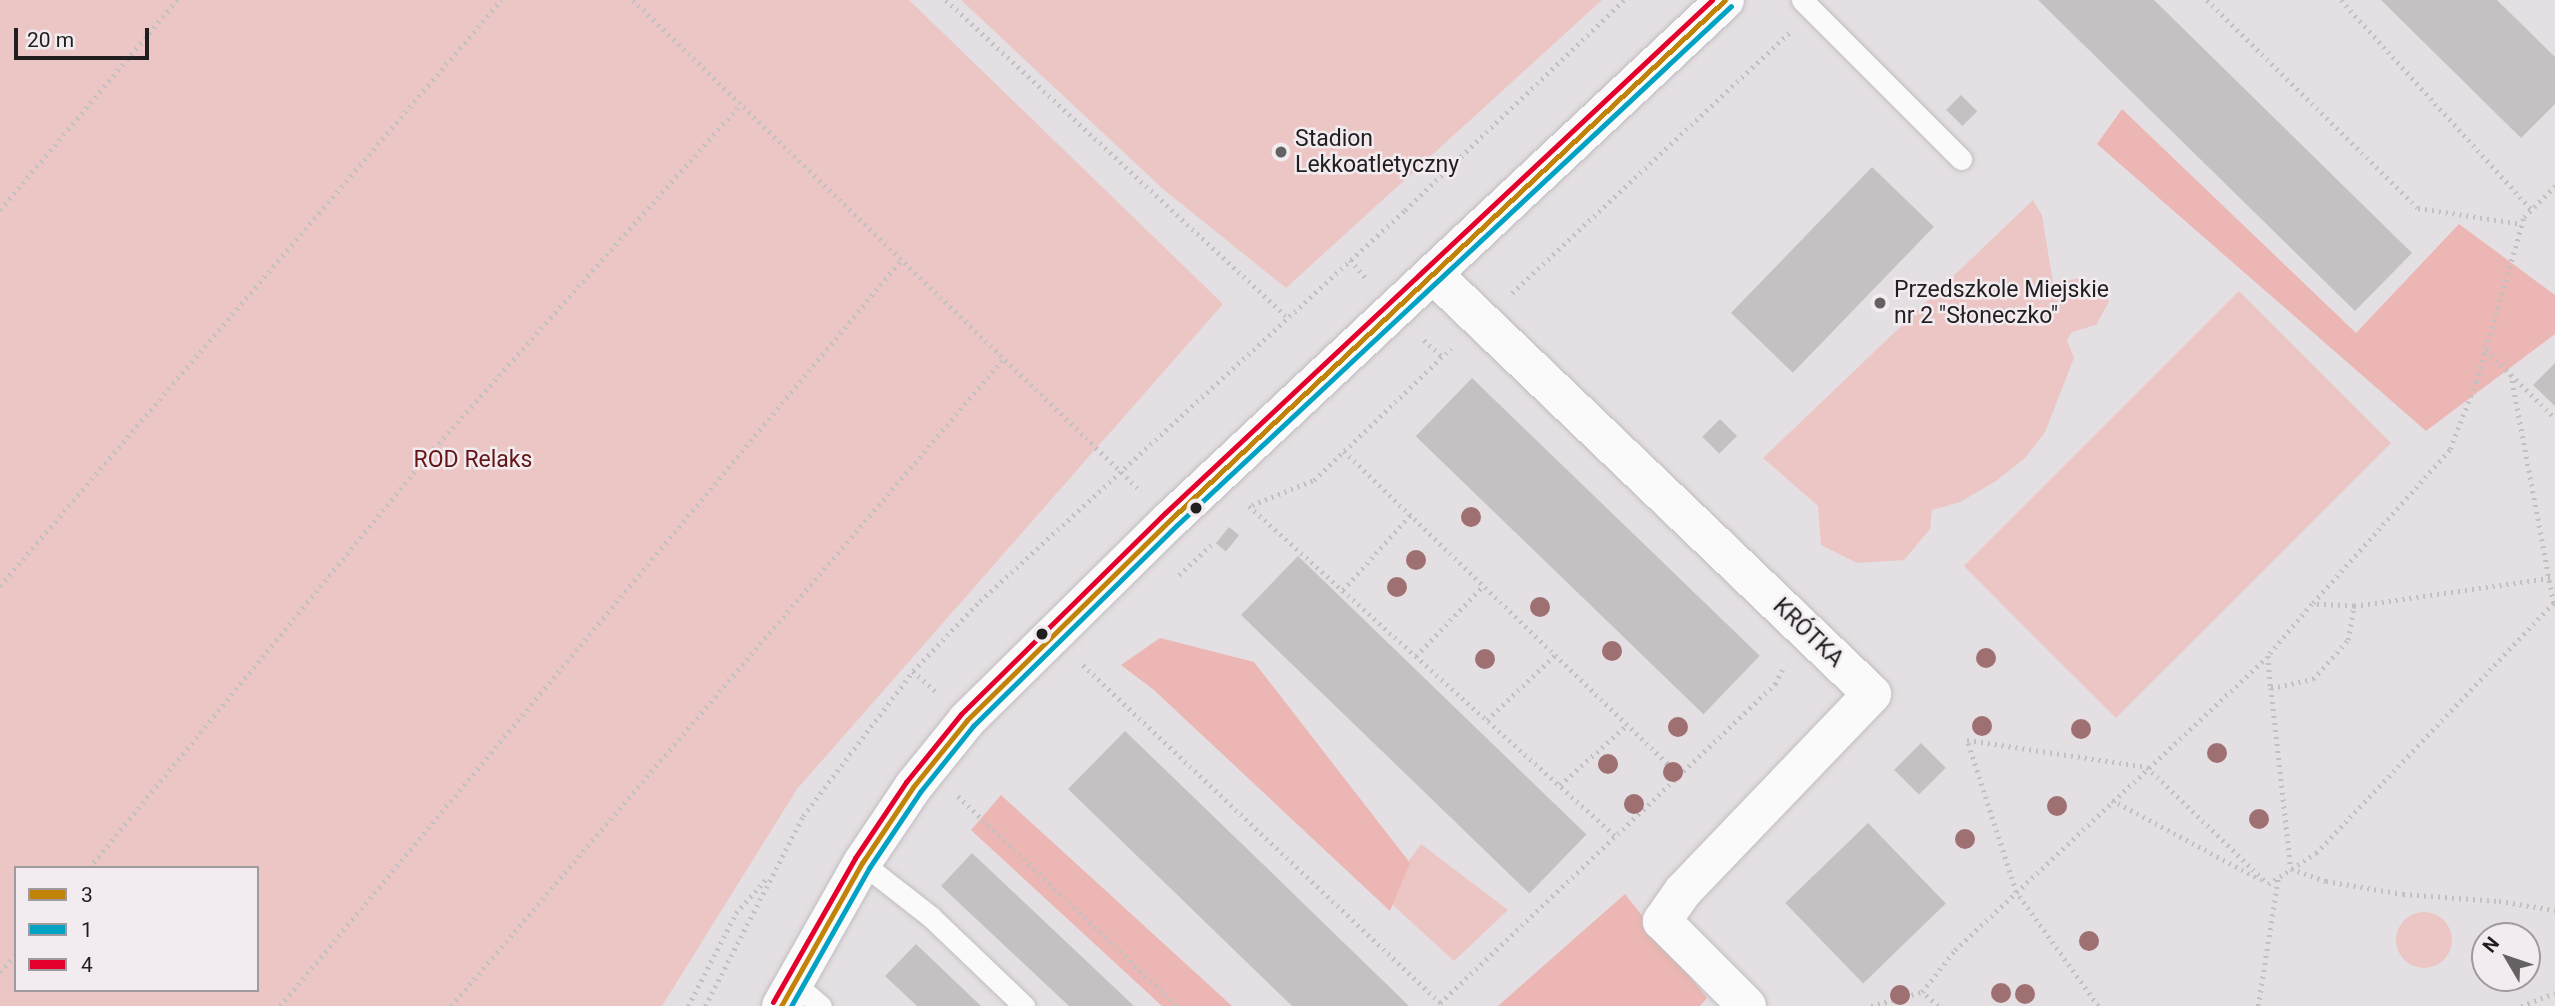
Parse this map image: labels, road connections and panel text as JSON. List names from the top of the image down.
{
  "streets": {
    "street": ["KRÓTKA"]
  },
  "parks": ["ROD Relaks"],
  "places": ["Stadion Lekkoatletyczny", "Przedszkole Miejskie nr 2 \"Słoneczko\""],
  "lines": ["transit line 3", "transit line 4", "transit line 1"],
  "legend": ["3", "1", "4"],
  "scale_bar": "20 m",
  "north": "top left"
}
